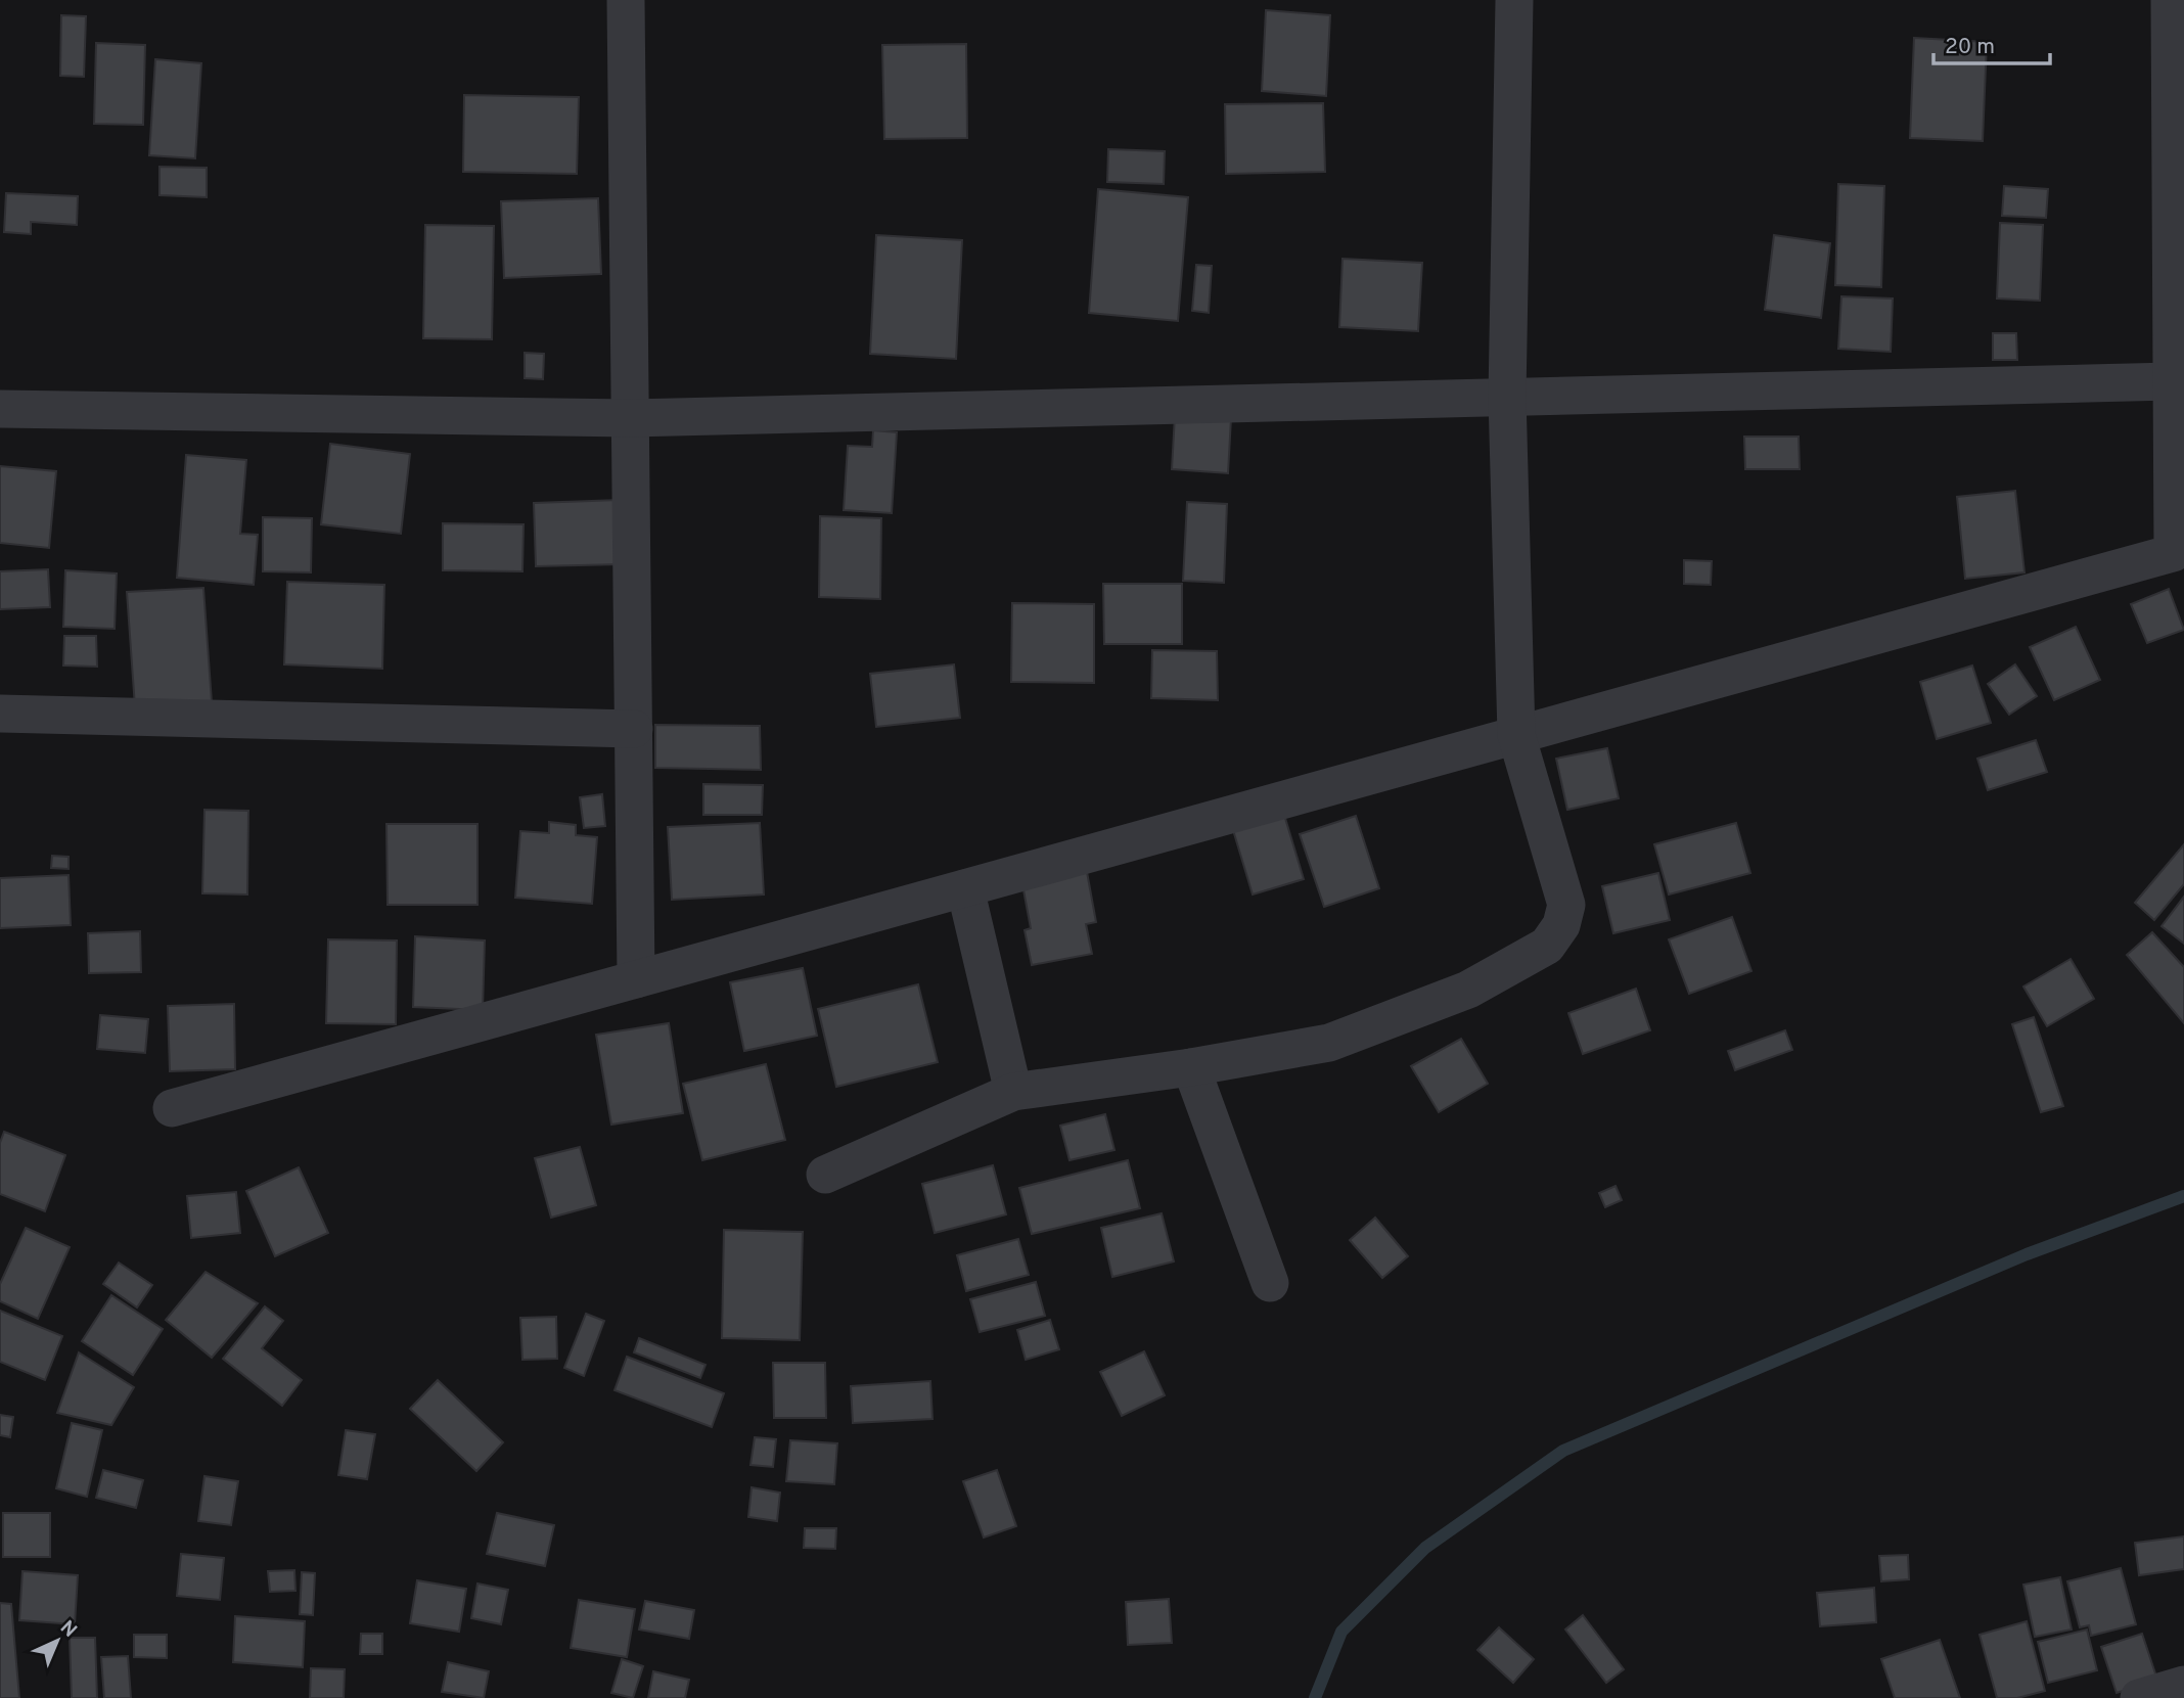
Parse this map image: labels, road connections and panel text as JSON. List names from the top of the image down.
{
  "scale_bar": "20 m",
  "north": "top right"
}
